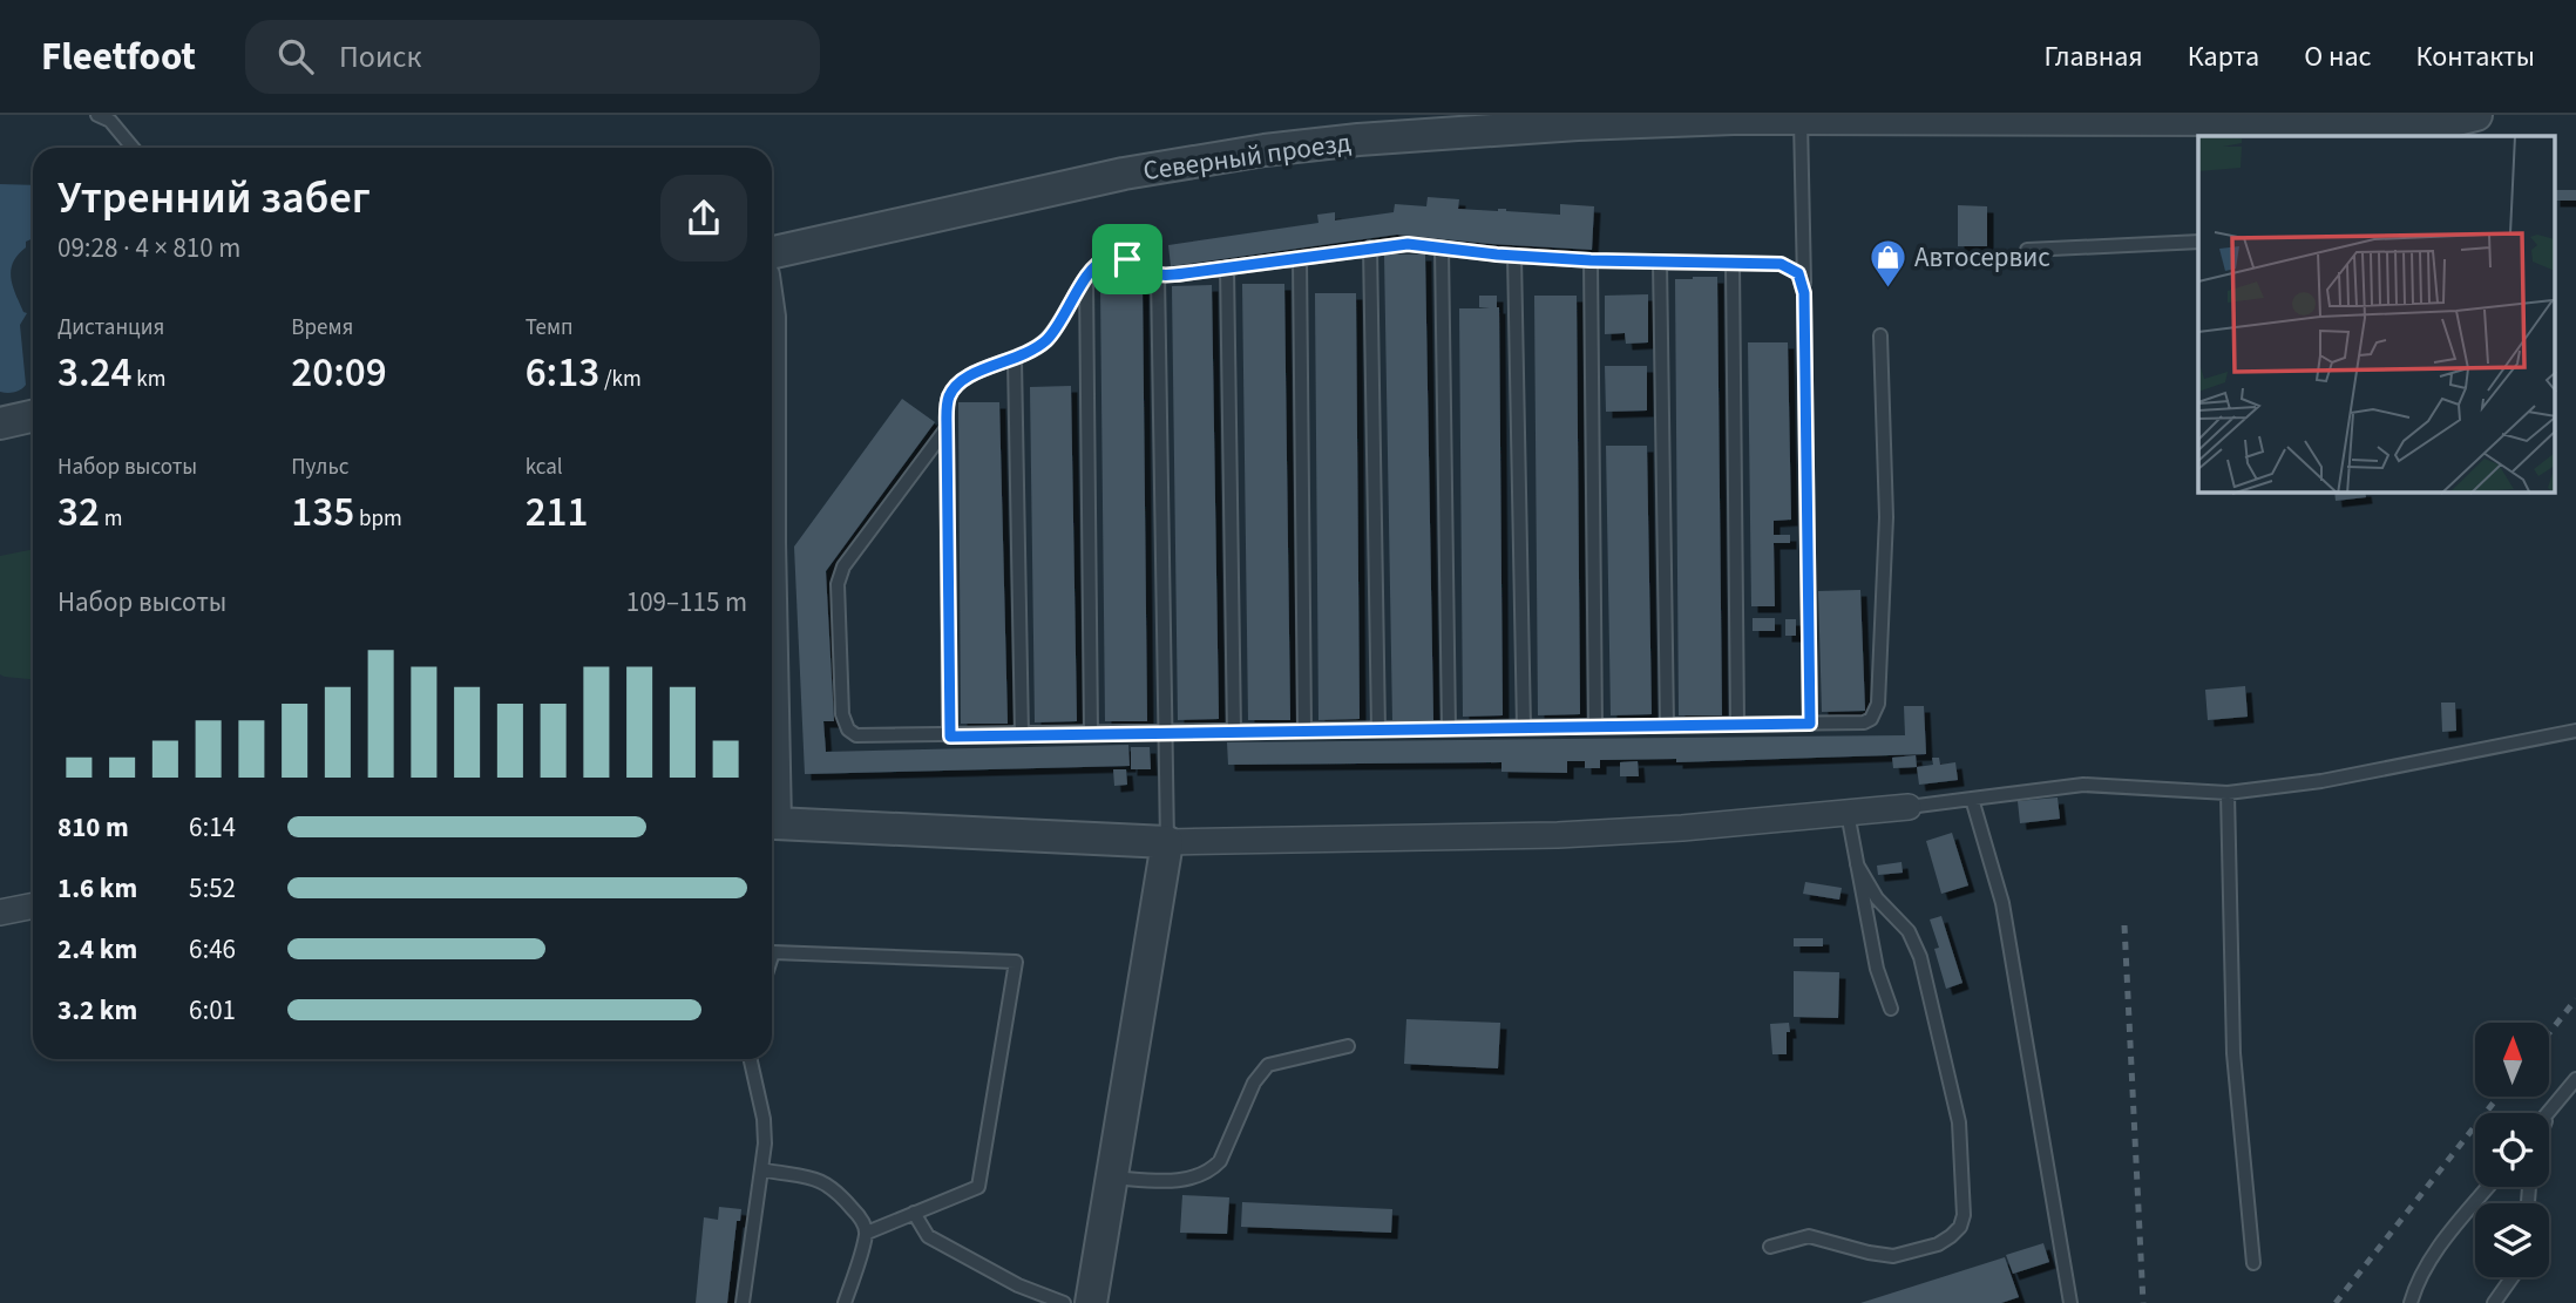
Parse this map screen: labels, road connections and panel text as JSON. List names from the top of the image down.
{
  "streets": {
    "street": ["Северный проезд"]
  },
  "places": {
    "shop": ["Автосервис"]
  },
  "north": "top",
  "page": {
    "header": "Fleetfoot",
    "search": "Поиск",
    "nav": [
      "Главная",
      "Карта",
      "О нас",
      "Контакты"
    ],
    "heading": ["Утренний забег", "09:28 · 4 × 810 m"],
    "stats": [
      ["Дистанция", "3.24 km"],
      ["Время", "20:09"],
      ["Темп", "6:13 /km"],
      ["Набор высоты", "32 m"],
      ["Пульс", "135 bpm"],
      ["kcal", "211"]
    ],
    "chart": ["Набор высоты", "109–115 m"],
    "list": [
      {
        "name": "810 m",
        "note": "6:14"
      },
      {
        "name": "1.6 km",
        "note": "5:52"
      },
      {
        "name": "2.4 km",
        "note": "6:46"
      },
      {
        "name": "3.2 km",
        "note": "6:01"
      }
    ]
  }
}
